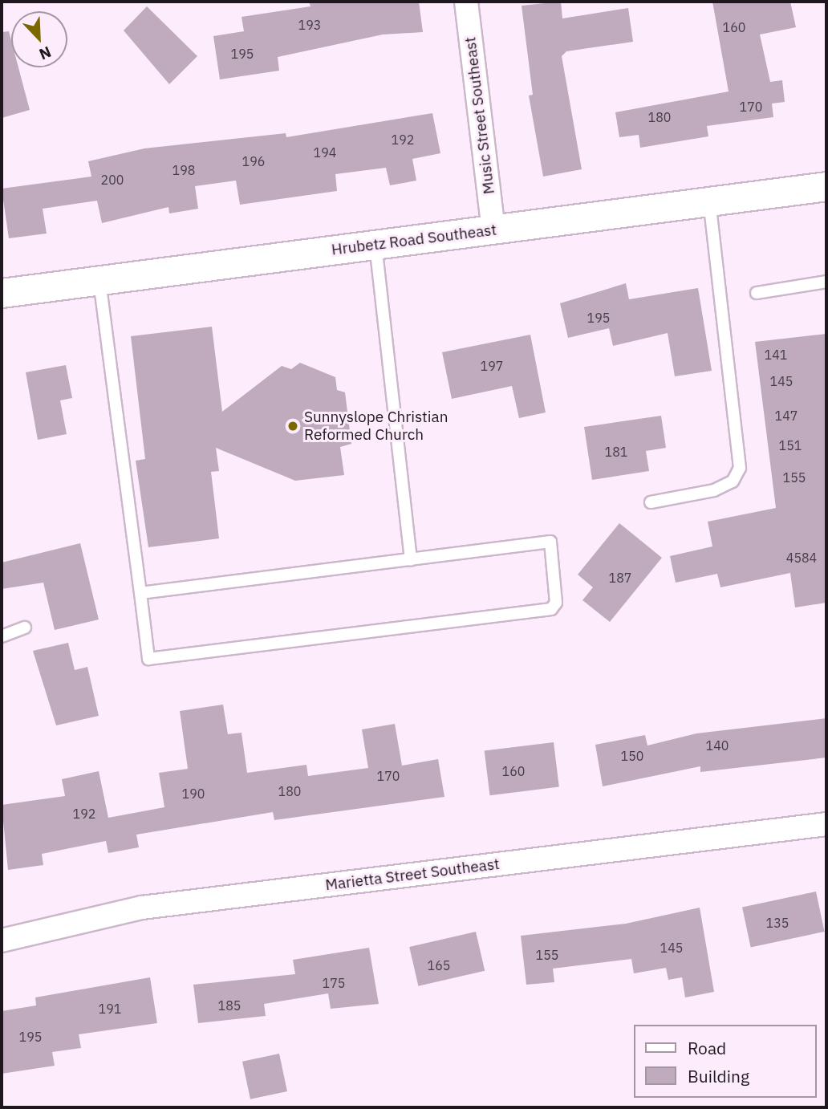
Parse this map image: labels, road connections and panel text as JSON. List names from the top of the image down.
{
  "streets": {
    "street": ["Music Street Southeast", "Hrubetz Road Southeast", "Marietta Street Southeast"]
  },
  "crossings": [
    ["Music Street Southeast", "Hrubetz Road Southeast"]
  ],
  "places": ["Sunnyslope Christian Reformed Church"],
  "house_numbers": [
    "193",
    "160",
    "195",
    "170",
    "180",
    "192",
    "194",
    "196",
    "198",
    "200",
    "195",
    "141",
    "197",
    "145",
    "147",
    "151",
    "181",
    "155",
    "4584",
    "187",
    "140",
    "150",
    "160",
    "170",
    "180",
    "190",
    "192",
    "135",
    "145",
    "155",
    "165",
    "175",
    "185",
    "191",
    "195"
  ],
  "legend": ["Road", "Building"],
  "north": "bottom right"
}
